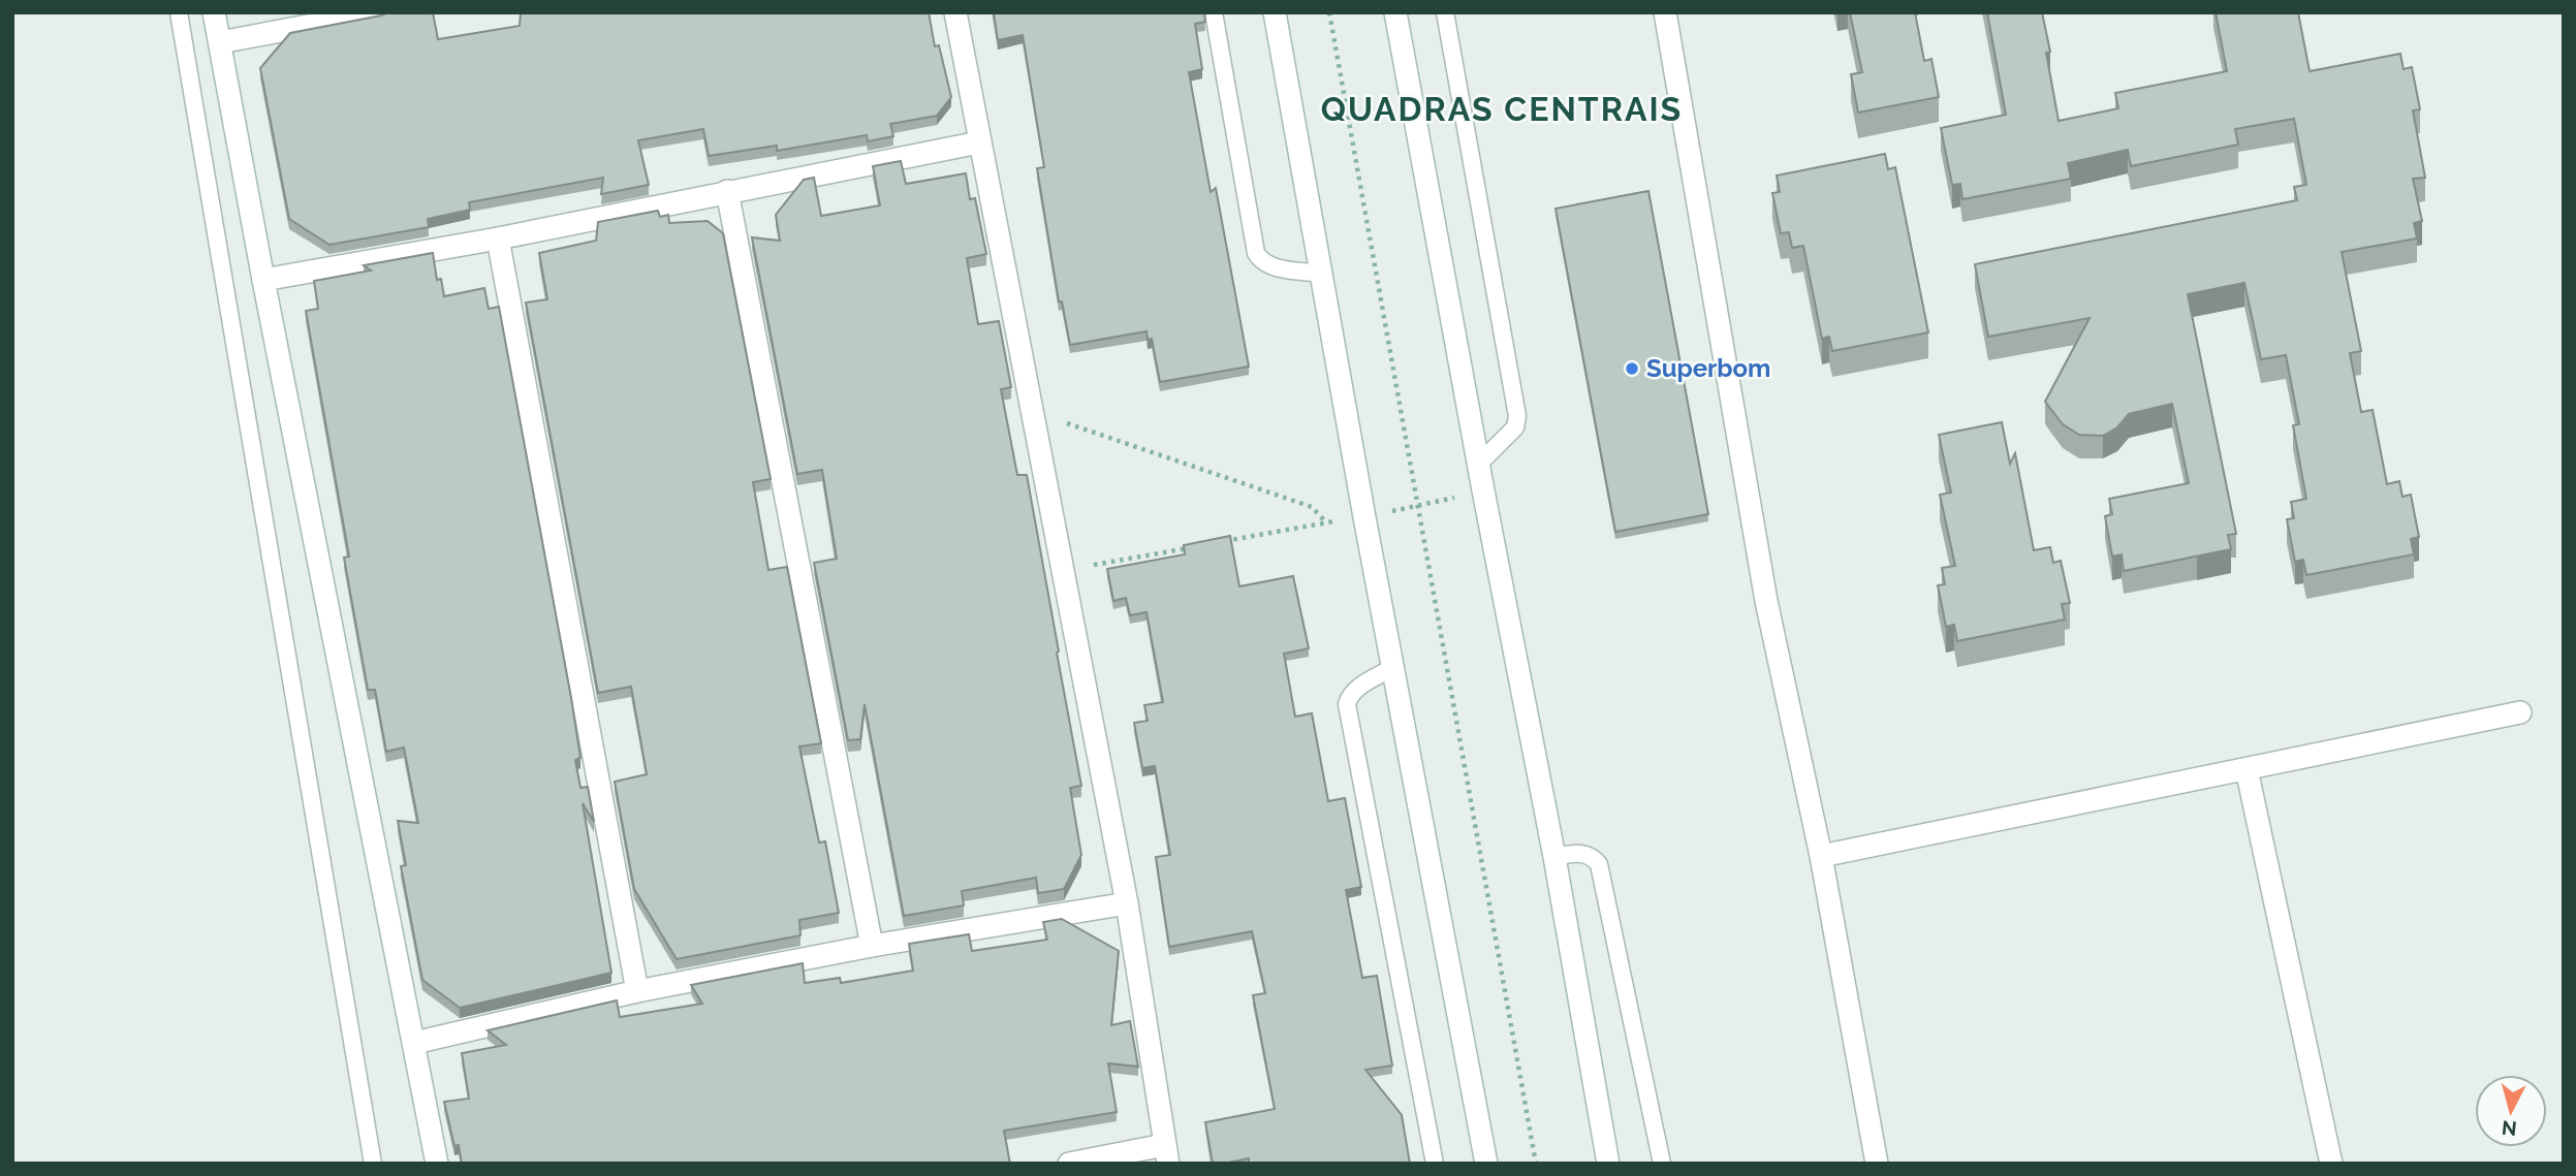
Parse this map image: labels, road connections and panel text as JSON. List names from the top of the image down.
{
  "districts": ["QUADRAS CENTRAIS"],
  "places": ["Superbom"],
  "north": "bottom"
}
